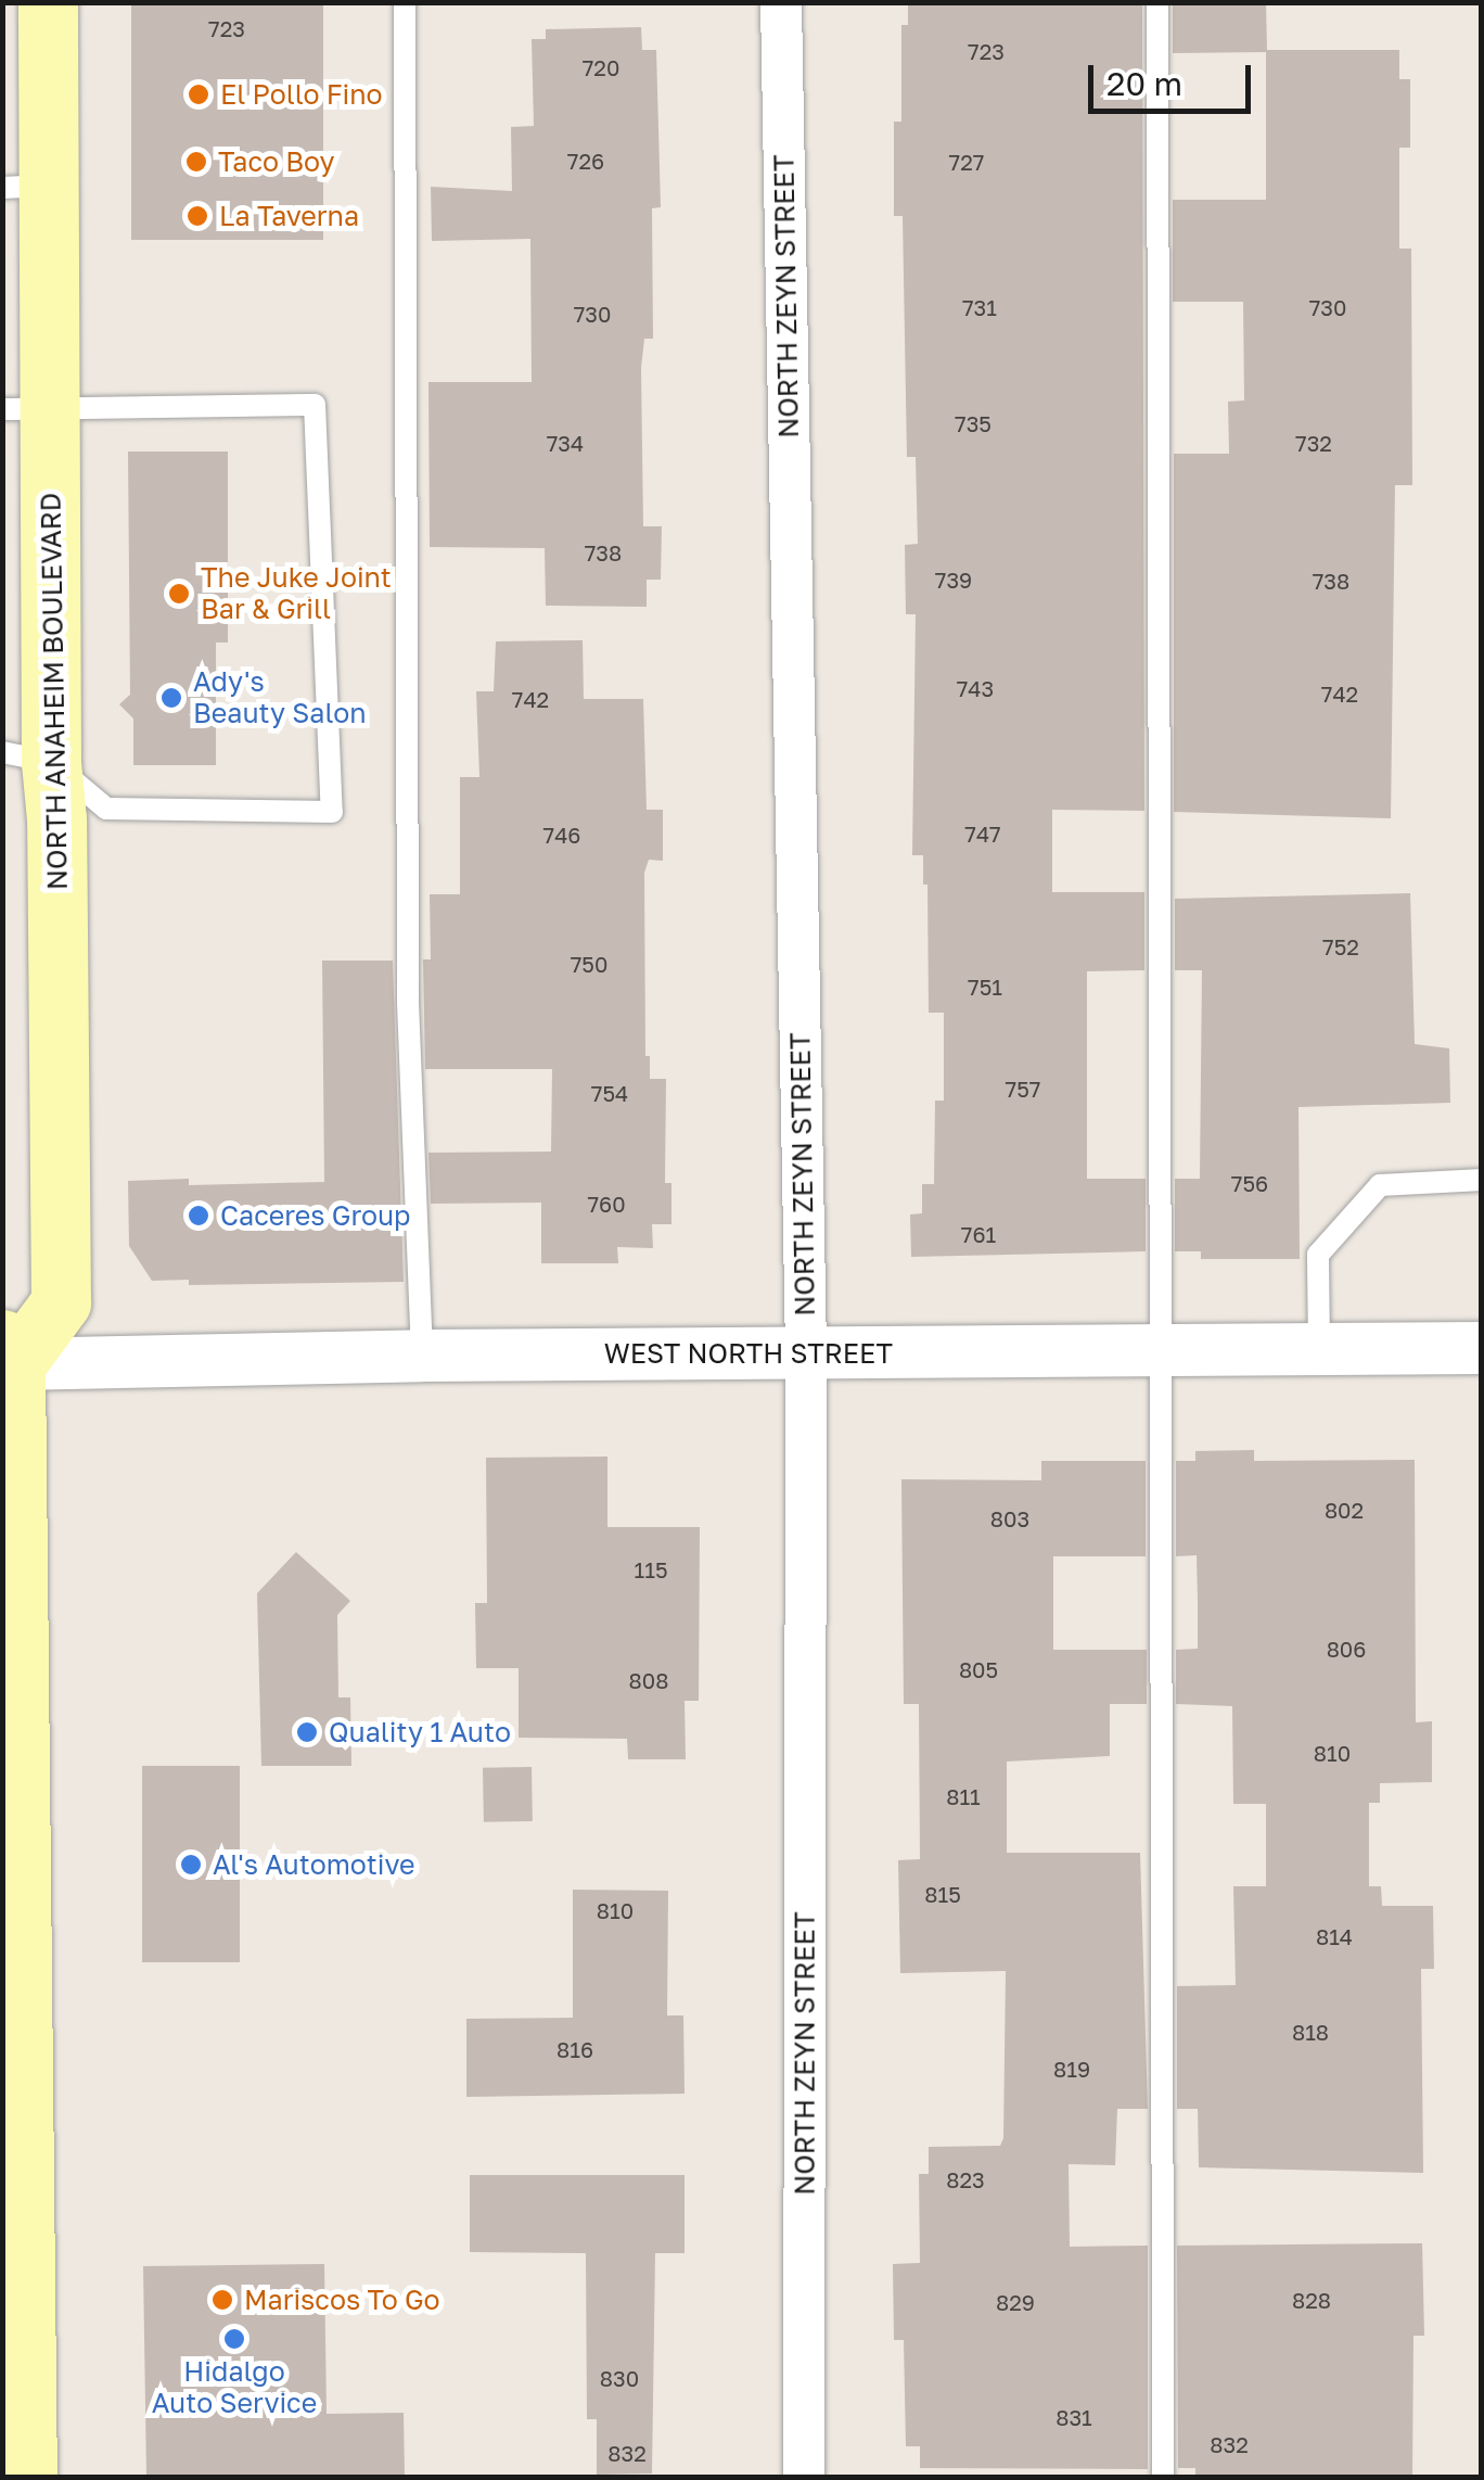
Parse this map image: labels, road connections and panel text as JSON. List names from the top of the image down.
{
  "streets": {
    "main road": ["NORTH ANAHEIM BOULEVARD"],
    "street": ["NORTH ZEYN STREET", "WEST NORTH STREET"]
  },
  "crossings": [
    ["NORTH ZEYN STREET", "WEST NORTH STREET"],
    ["NORTH ANAHEIM BOULEVARD", "WEST NORTH STREET"]
  ],
  "places": [
    "El Pollo Fino",
    "Taco Boy",
    "La Taverna",
    "The Juke Joint Bar & Grill",
    "Ady's Beauty Salon",
    "Caceres Group",
    "Quality 1 Auto",
    "Al's Automotive",
    "Mariscos To Go",
    "Hidalgo Auto Service"
  ],
  "house_numbers": [
    "723",
    "723",
    "720",
    "726",
    "727",
    "731",
    "730",
    "730",
    "735",
    "734",
    "732",
    "738",
    "739",
    "738",
    "743",
    "742",
    "742",
    "747",
    "746",
    "752",
    "750",
    "751",
    "757",
    "754",
    "756",
    "760",
    "761",
    "802",
    "803",
    "115",
    "806",
    "805",
    "808",
    "810",
    "811",
    "815",
    "810",
    "814",
    "818",
    "816",
    "819",
    "823",
    "828",
    "829",
    "830",
    "831",
    "832",
    "832"
  ],
  "scale_bar": "20 m"
}
